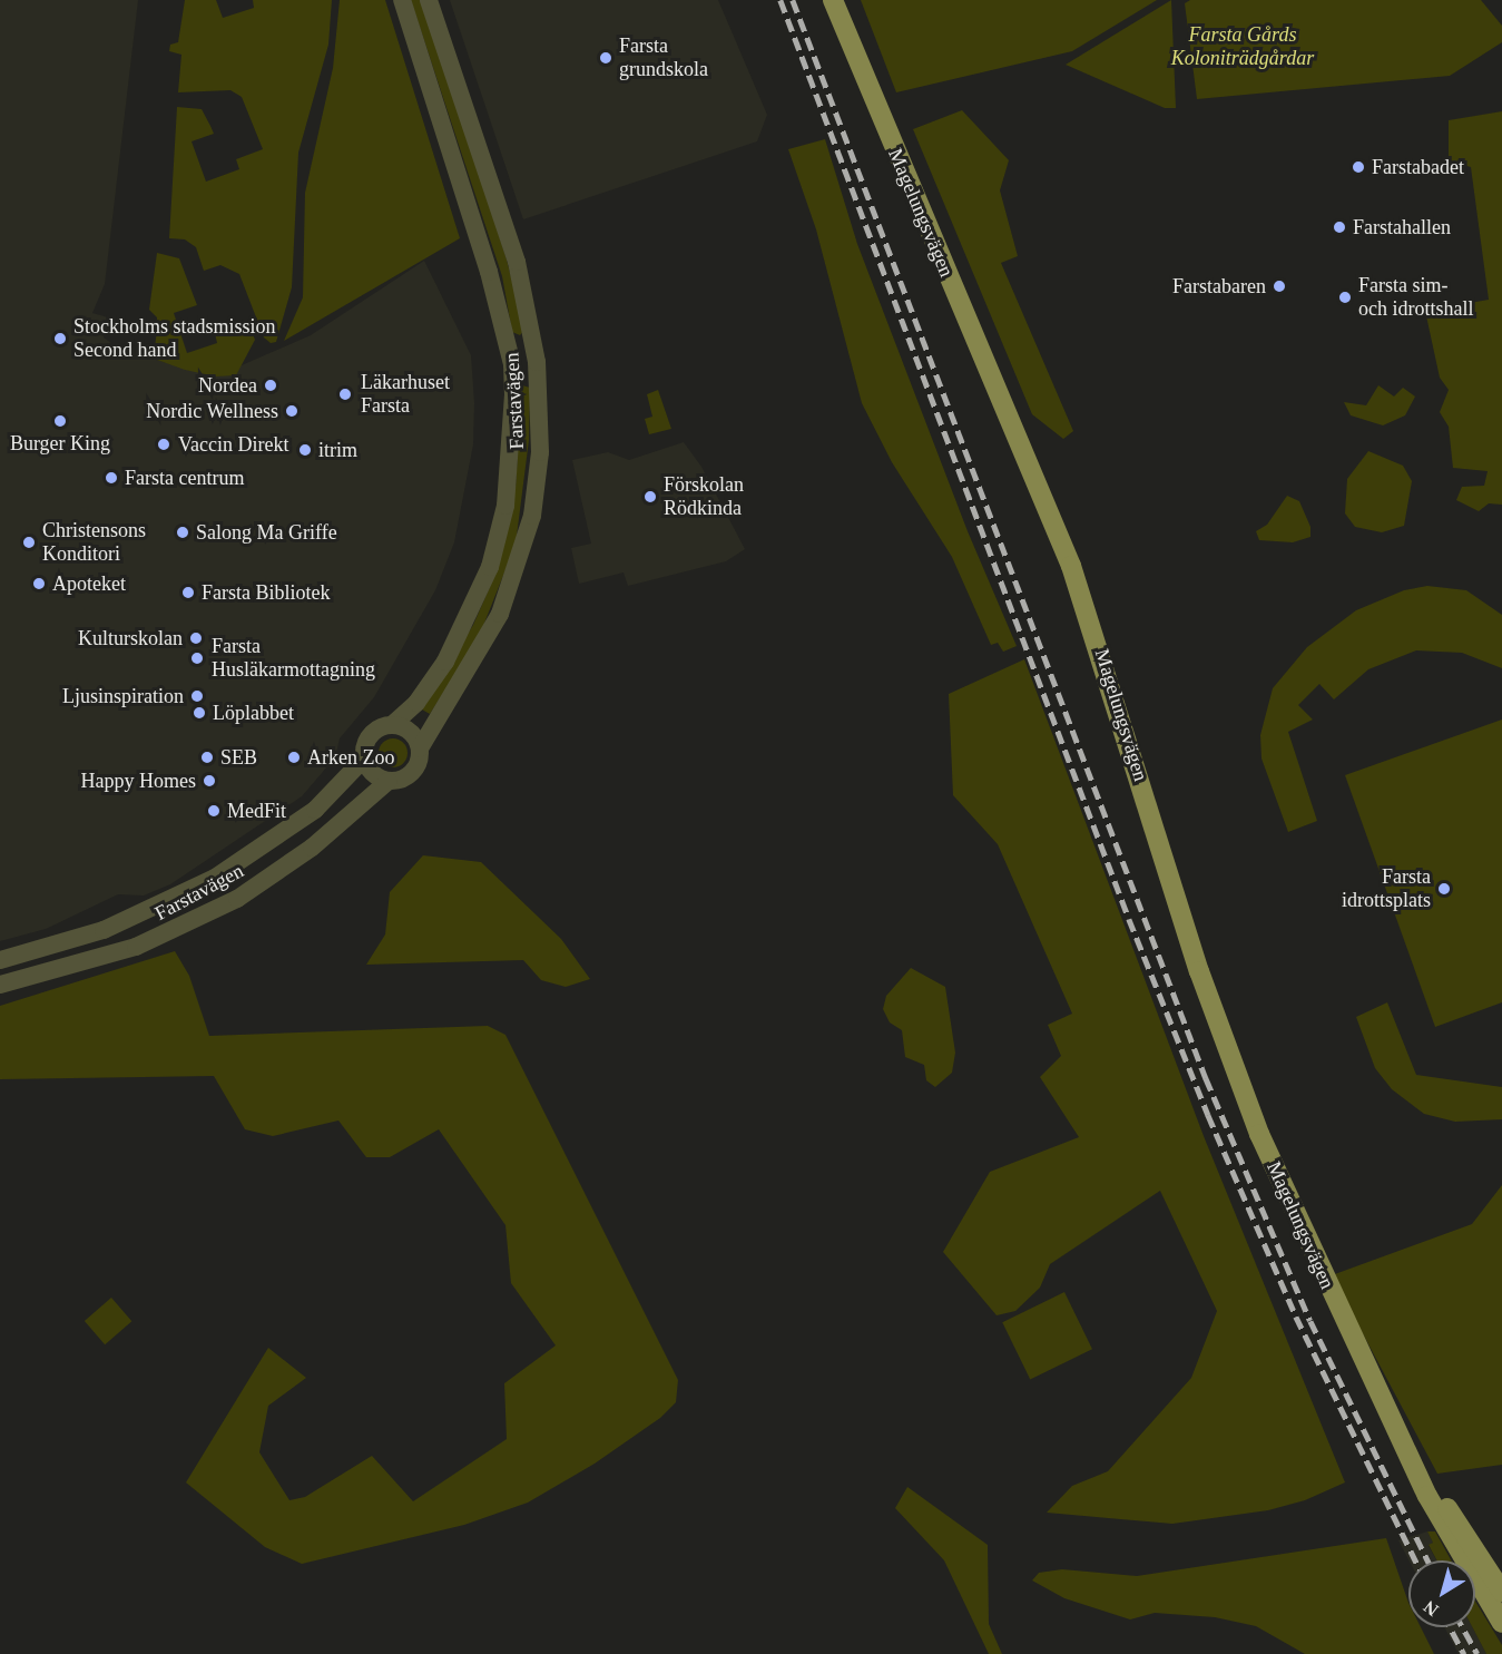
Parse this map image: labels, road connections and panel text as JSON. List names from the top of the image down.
{
  "streets": {
    "main road": ["Magelungsvägen"],
    "street": ["Farstavägen"]
  },
  "parks": ["Farsta Gårds Koloniträdgårdar"],
  "places": [
    "Farsta grundskola",
    "Farstabadet",
    "Farstahallen",
    "Farstabaren",
    "Farsta sim- och idrottshall",
    "Stockholms stadsmission Second hand",
    "Nordea",
    "Läkarhuset Farsta",
    "Nordic Wellness",
    "Burger King",
    "Vaccin Direkt",
    "itrim",
    "Farsta centrum",
    "Förskolan Rödkinda",
    "Salong Ma Griffe",
    "Christensons Konditori",
    "Apoteket",
    "Farsta Bibliotek",
    "Kulturskolan",
    "Farsta Husläkarmottagning",
    "Ljusinspiration",
    "Löplabbet",
    "SEB",
    "Arken Zoo",
    "Happy Homes",
    "MedFit",
    "Farsta idrottsplats"
  ],
  "north": "bottom left"
}
